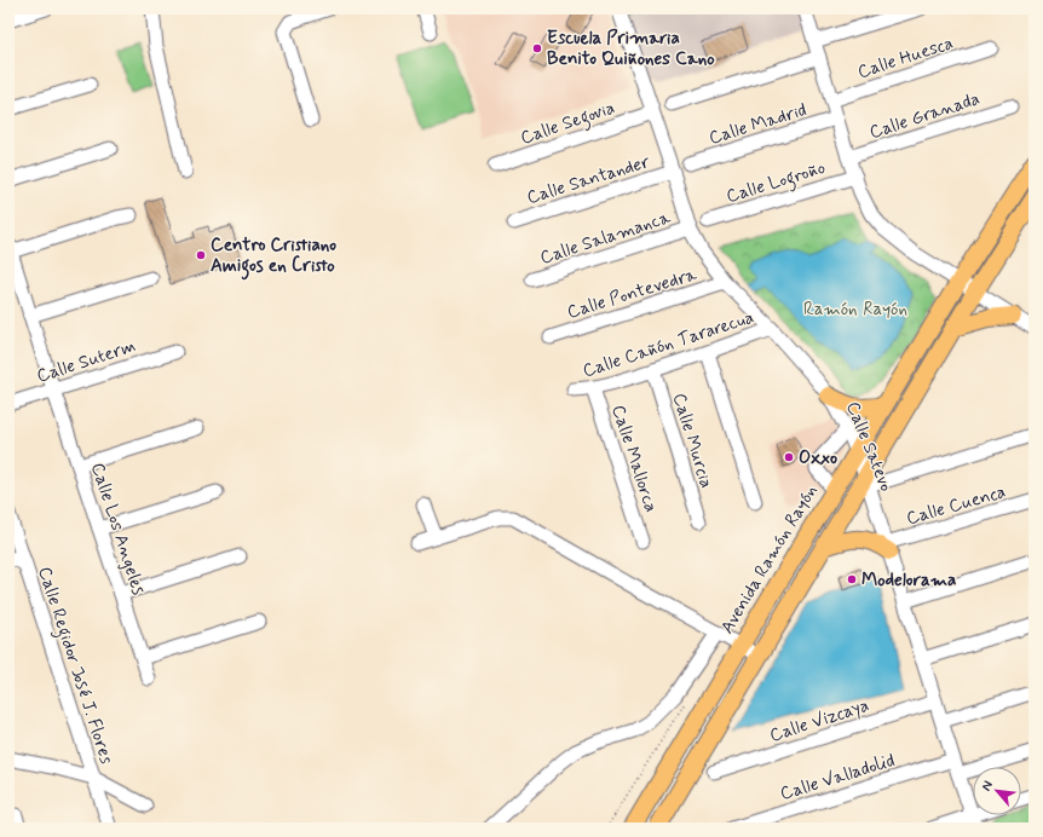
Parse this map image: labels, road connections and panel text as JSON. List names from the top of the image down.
{
  "streets": {
    "main road": ["Avenida Ramón Rayón"],
    "street": [
      "Calle Huesca",
      "Calle Granada",
      "Calle Segovia",
      "Calle Madrid",
      "Calle Santander",
      "Calle Logroño",
      "Calle Salamanca",
      "Calle Pontevedra",
      "Calle Cañón Tararecua",
      "Calle Suterm",
      "Calle Murcia",
      "Calle Satevo",
      "Calle Mallorca",
      "Calle Cuenca",
      "Calle Los Angeles",
      "Calle Regidor José J. Flores",
      "Calle Vizcaya",
      "Calle Valladolid"
    ]
  },
  "crossings": [
    ["Calle Segovia", "Calle Satevo"],
    ["Calle Santander", "Calle Satevo"],
    ["Calle Salamanca", "Calle Satevo"],
    ["Calle Pontevedra", "Calle Satevo"],
    ["Calle Cañón Tararecua", "Calle Murcia"],
    ["Calle Cañón Tararecua", "Calle Satevo"],
    ["Calle Cañón Tararecua", "Calle Mallorca"],
    ["Calle Suterm", "Calle Los Angeles"],
    ["Calle Satevo", "Calle Cuenca"],
    ["Calle Satevo", "Avenida Ramón Rayón"],
    ["Calle Satevo", "Calle Vizcaya"],
    ["Calle Satevo", "Calle Valladolid"]
  ],
  "parks": ["Ramón Rayón"],
  "places": [
    "Escuela Primaria Benito Quiñones Cano",
    "Centro Cristiano Amigos en Cristo",
    "Oxxo",
    "Modelorama"
  ],
  "north": "top left"
}
